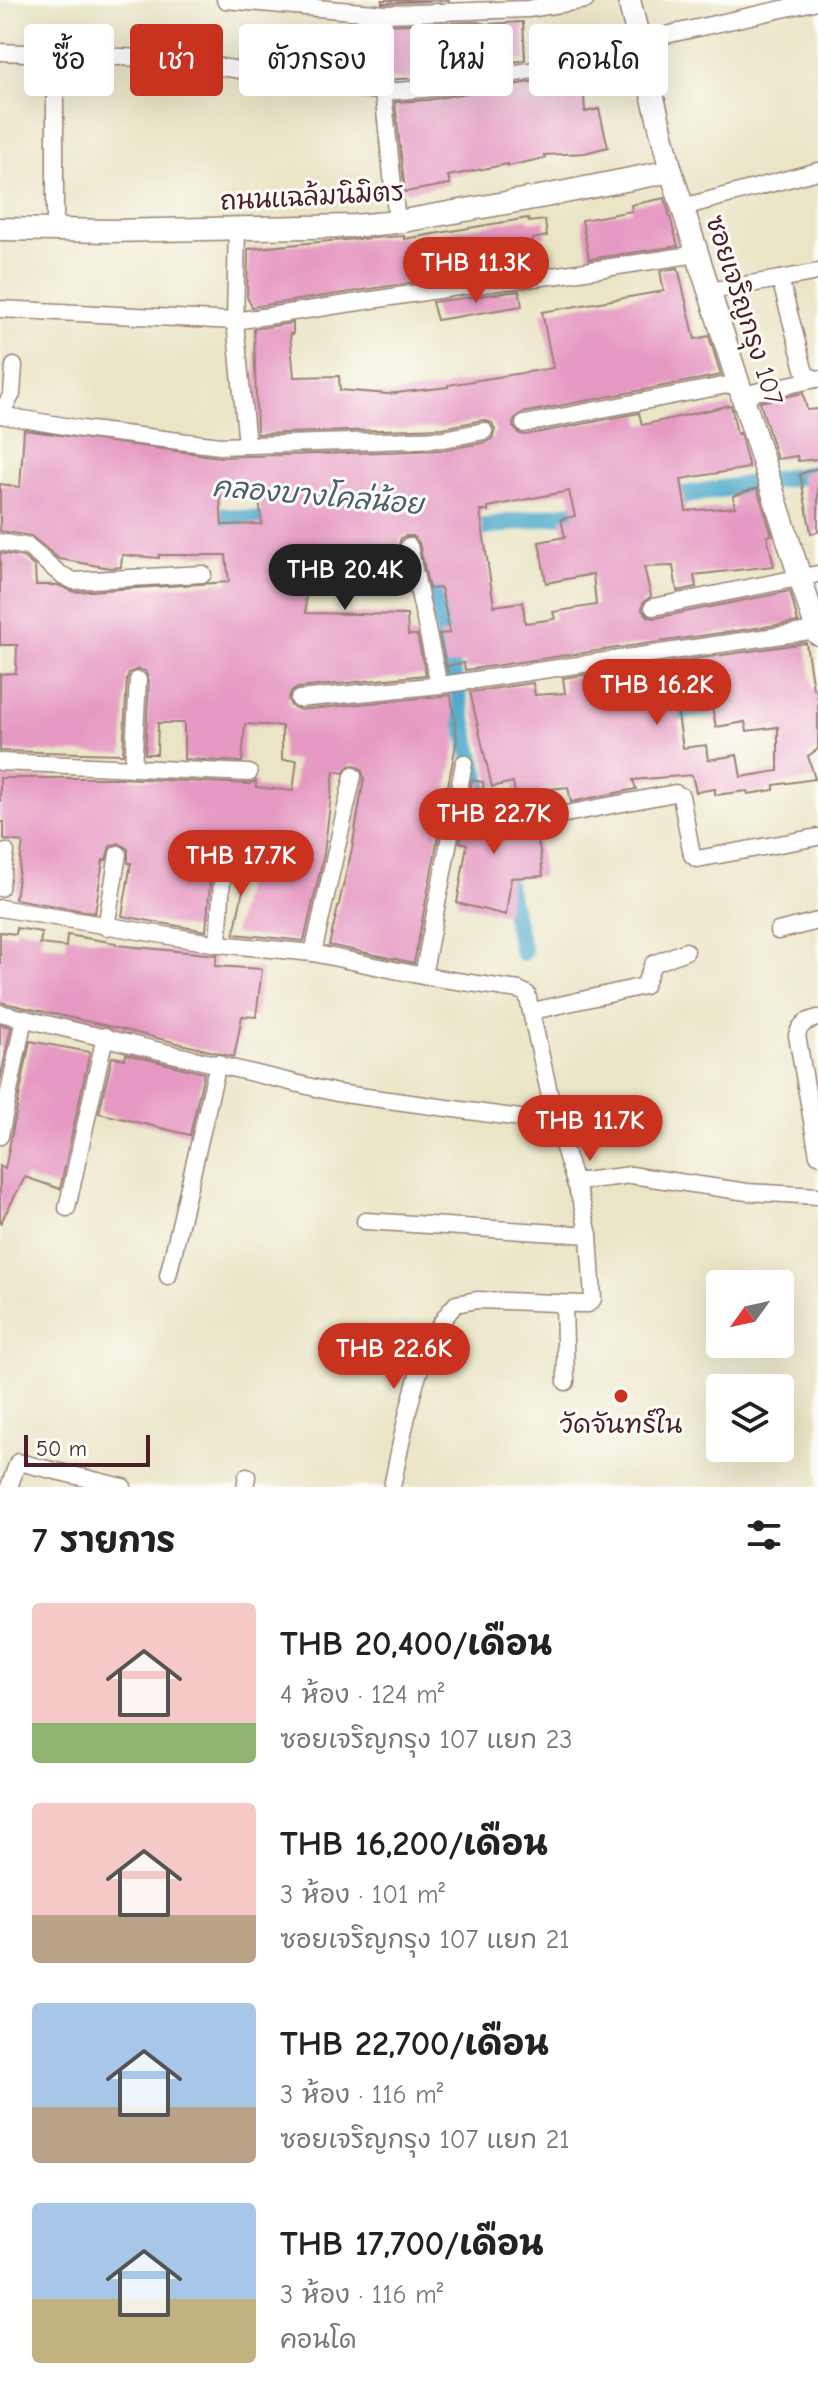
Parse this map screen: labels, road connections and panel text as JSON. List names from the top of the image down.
{
  "streets": {
    "street": ["ถนนแฉล้มนิมิตร", "ซอยเจริญกรุง 107"]
  },
  "crossings": [
    ["ถนนแฉล้มนิมิตร", "ซอยเจริญกรุง 107"]
  ],
  "water": ["คลองบางโคล่น้อย"],
  "places": ["วัดจันทร์ใน"],
  "scale_bar": "50 m",
  "north": "bottom left",
  "page": {
    "chip": [
      "ซื้อ",
      "เช่า",
      "ตัวกรอง",
      "ใหม่",
      "คอนโด"
    ],
    "price": [
      "THB 11.3K",
      "THB 20.4K",
      "THB 16.2K",
      "THB 22.7K",
      "THB 17.7K",
      "THB 11.7K",
      "THB 22.6K"
    ],
    "scale": "50 m",
    "heading": "7 รายการ",
    "list": [
      {
        "name": "THB 20,400/เดือน",
        "note": "4 ห้อง · 124 m² · ซอยเจริญกรุง 107 แยก 23"
      },
      {
        "name": "THB 16,200/เดือน",
        "note": "3 ห้อง · 101 m² · ซอยเจริญกรุง 107 แยก 21"
      },
      {
        "name": "THB 22,700/เดือน",
        "note": "3 ห้อง · 116 m² · ซอยเจริญกรุง 107 แยก 21"
      },
      {
        "name": "THB 17,700/เดือน",
        "note": "3 ห้อง · 116 m² · คอนโด"
      }
    ]
  }
}
